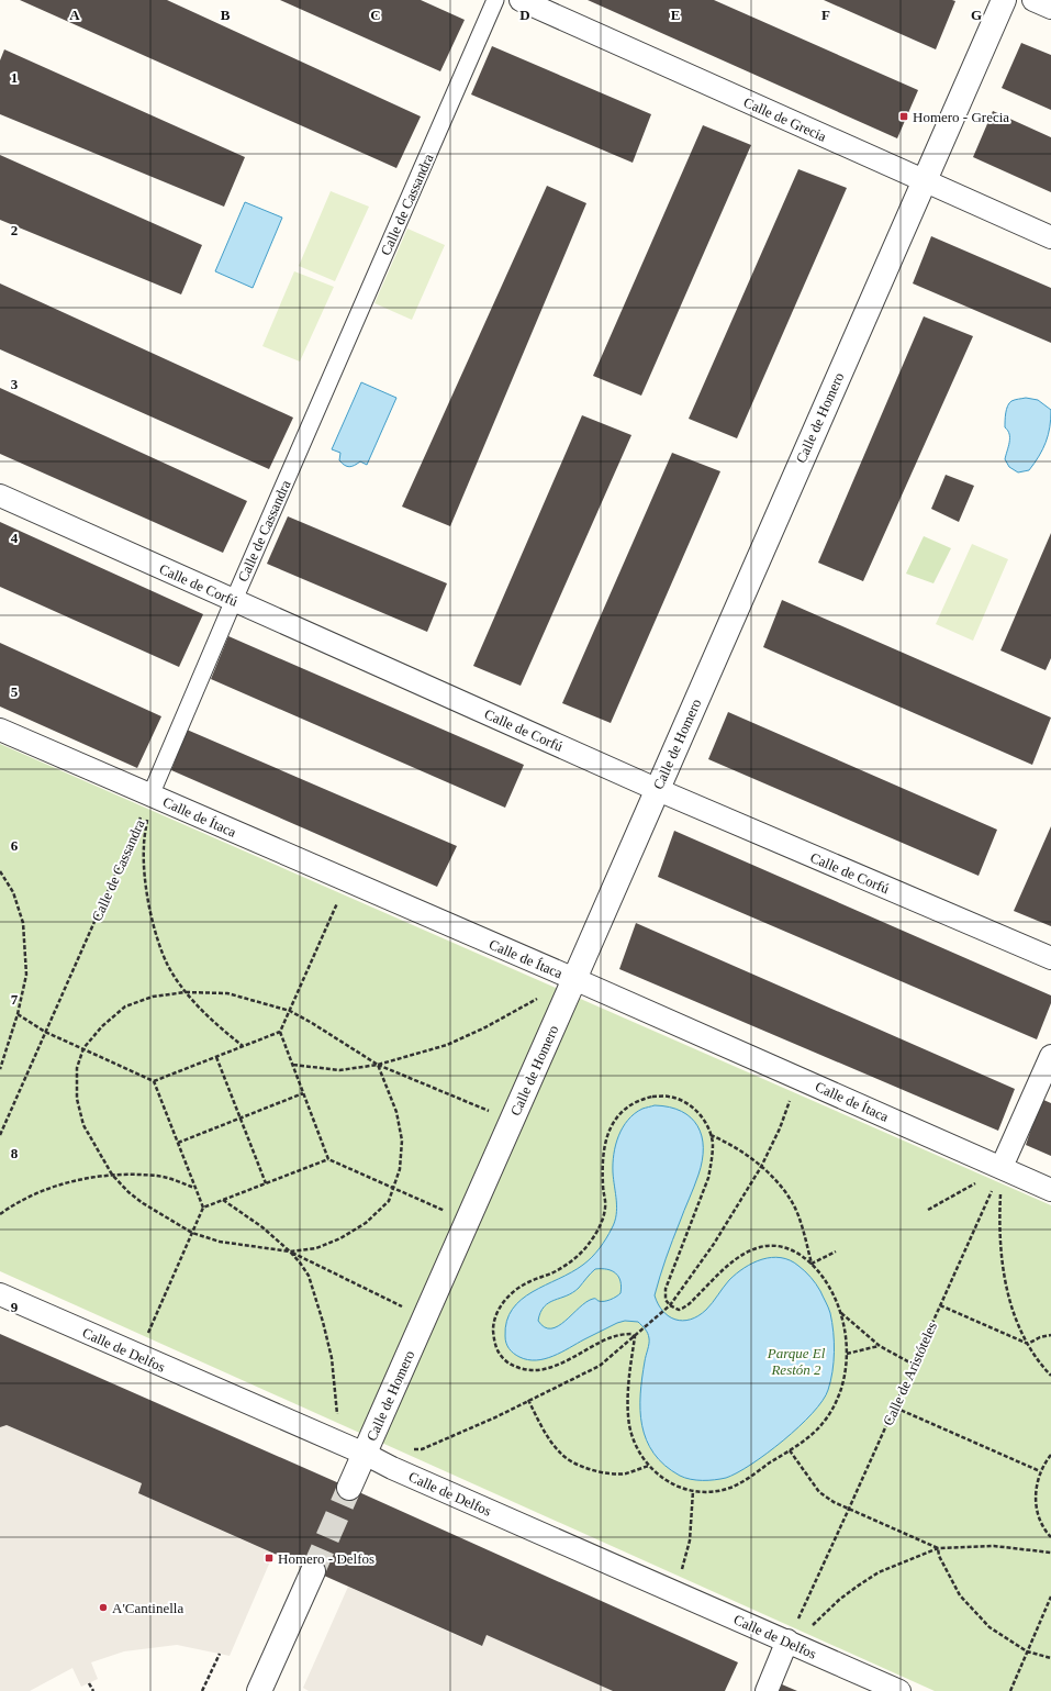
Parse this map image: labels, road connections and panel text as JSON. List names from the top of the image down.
{
  "streets": {
    "street": [
      "Calle de Grecia",
      "Calle de Cassandra",
      "Calle de Homero",
      "Calle de Corfú",
      "Calle de Ítaca",
      "Calle de Delfos"
    ],
    "path": ["Calle de Aristóteles"]
  },
  "crossings": [
    ["Calle de Grecia", "Calle de Homero"],
    ["Calle de Cassandra", "Calle de Corfú"],
    ["Calle de Cassandra", "Calle de Ítaca"],
    ["Calle de Homero", "Calle de Corfú"],
    ["Calle de Homero", "Calle de Ítaca"],
    ["Calle de Homero", "Calle de Delfos"],
    ["Calle de Ítaca", "Calle de Aristóteles"],
    ["Calle de Delfos", "Calle de Aristóteles"]
  ],
  "parks": ["Parque El Restón 2"],
  "places": {
    "transit": ["Homero - Grecia", "Homero - Delfos"],
    "other": ["A'Cantinella"]
  },
  "grid": {
    "columns": [
      "A",
      "B",
      "C",
      "D",
      "E",
      "F",
      "G"
    ],
    "rows": [
      "1",
      "2",
      "3",
      "4",
      "5",
      "6",
      "7",
      "8",
      "9"
    ]
  }
}
